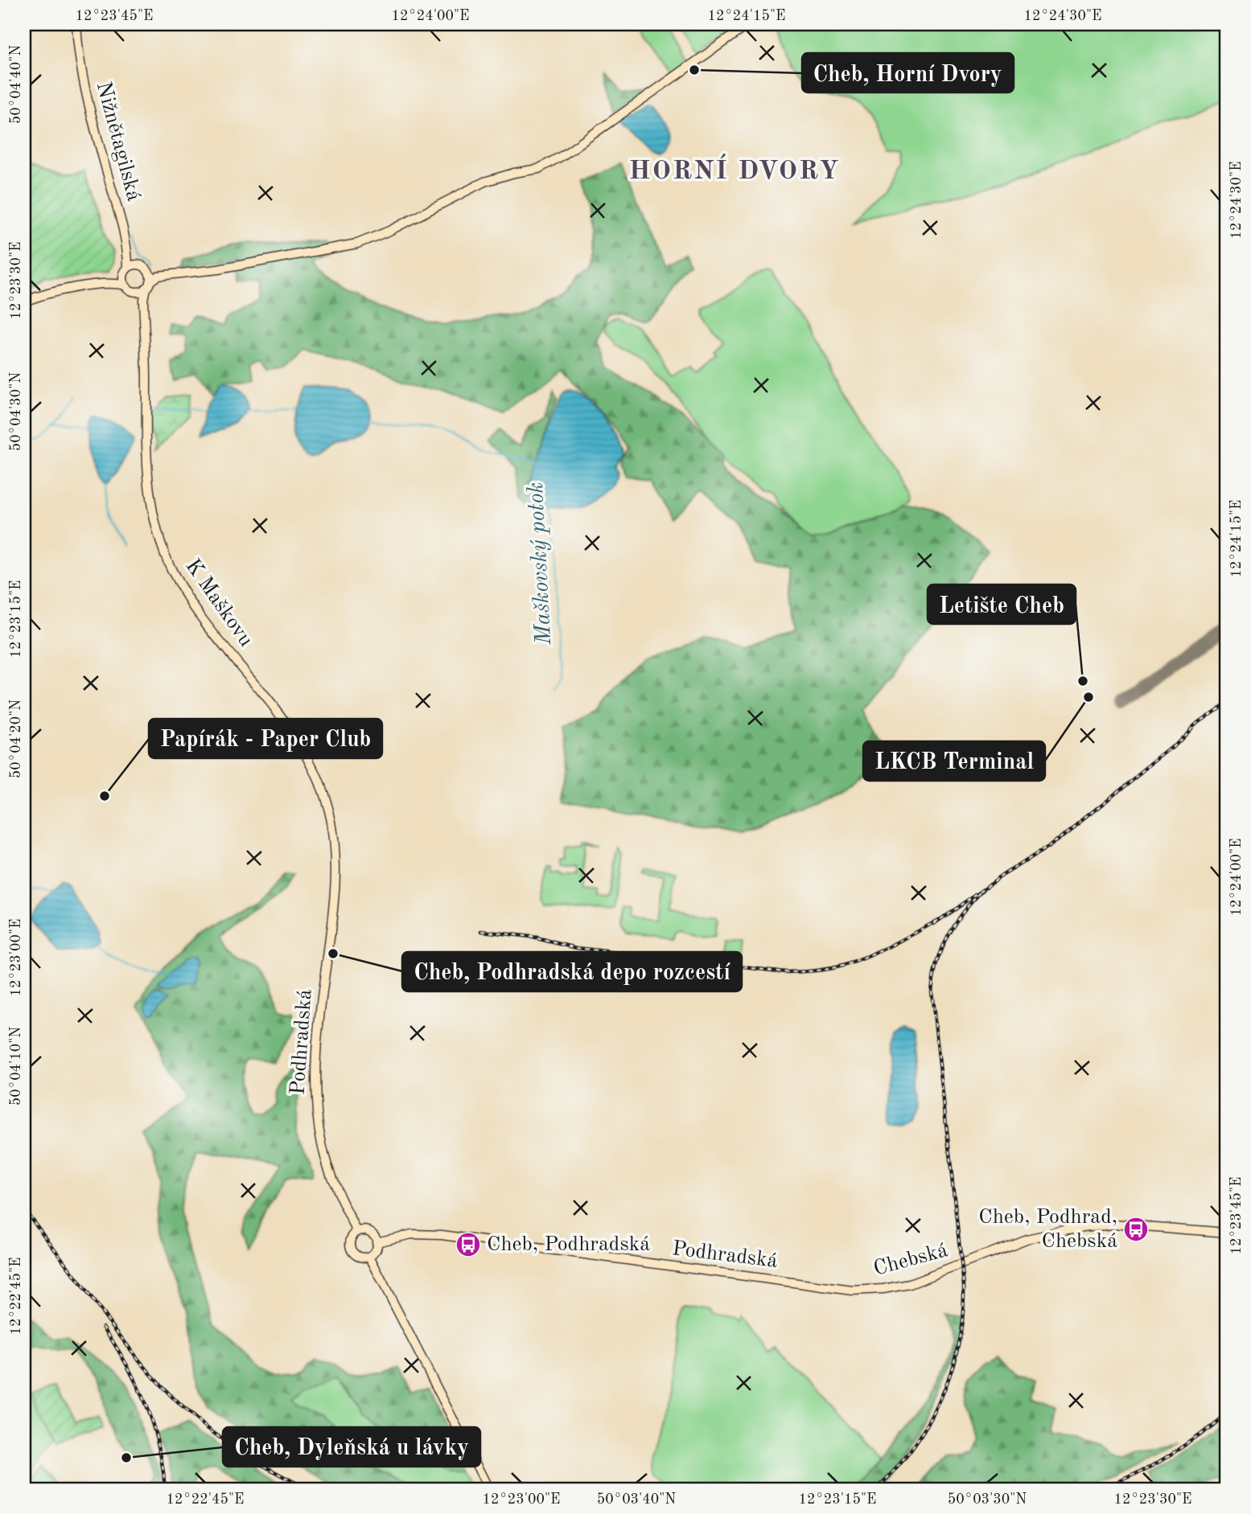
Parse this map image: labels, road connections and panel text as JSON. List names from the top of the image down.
{
  "streets": {
    "main road": [
      "Nižnětagilská",
      "K Maškovu",
      "Podhradská",
      "Chebská"
    ]
  },
  "crossings": [
    ["Nižnětagilská", "K Maškovu"],
    ["K Maškovu", "Podhradská"],
    ["Podhradská", "Chebská"]
  ],
  "districts": ["HORNÍ DVORY"],
  "water": ["Maškovský potok"],
  "places": {
    "other": [
      "Cheb, Horní Dvory",
      "Letište Cheb",
      "LKCB Terminal",
      "Papírák - Paper Club",
      "Cheb, Podhradská depo rozcestí",
      "Cheb, Dyleňská u lávky"
    ],
    "bus stop": ["Cheb, Podhrad, Chebská", "Cheb, Podhradská"]
  },
  "coordinates": [
    "12°23'45\"E",
    "12°24'00\"E",
    "12°24'15\"E",
    "12°24'30\"E",
    "50°04'40\"N",
    "12°23'30\"E",
    "50°04'30\"N",
    "12°23'15\"E",
    "50°04'20\"N",
    "12°23'00\"E",
    "50°04'10\"N",
    "12°22'45\"E",
    "50°03'40\"N",
    "50°03'30\"N"
  ]
}
